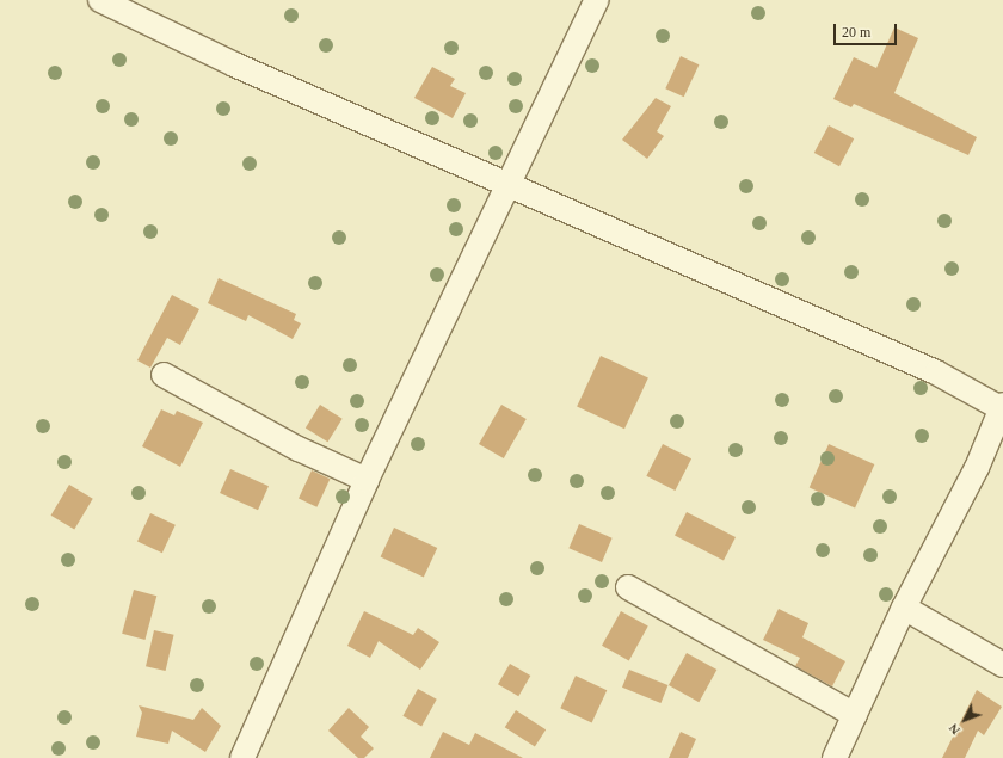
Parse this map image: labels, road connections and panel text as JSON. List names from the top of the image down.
{
  "scale_bar": "20 m",
  "north": "bottom left"
}
